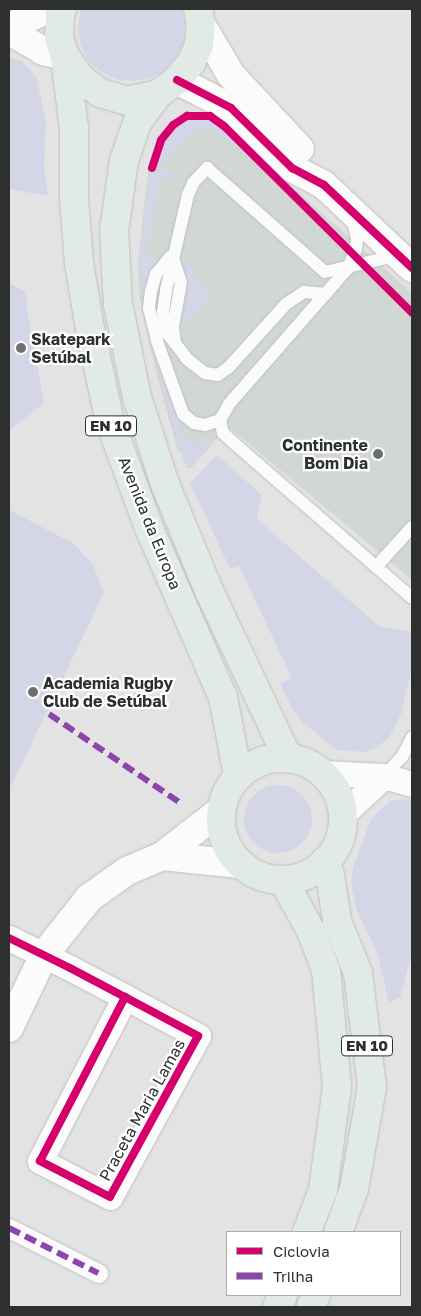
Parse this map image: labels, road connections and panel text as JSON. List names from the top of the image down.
{
  "streets": {
    "main road": ["EN 10", "Avenida da Europa"],
    "street": ["Praceta Maria Lamas"]
  },
  "crossings": [
    ["EN 10", "Avenida da Europa"]
  ],
  "places": ["Skatepark Setúbal", "Continente Bom Dia", "Academia Rugby Club de Setúbal"],
  "legend": ["Ciclovia", "Trilha"]
}
